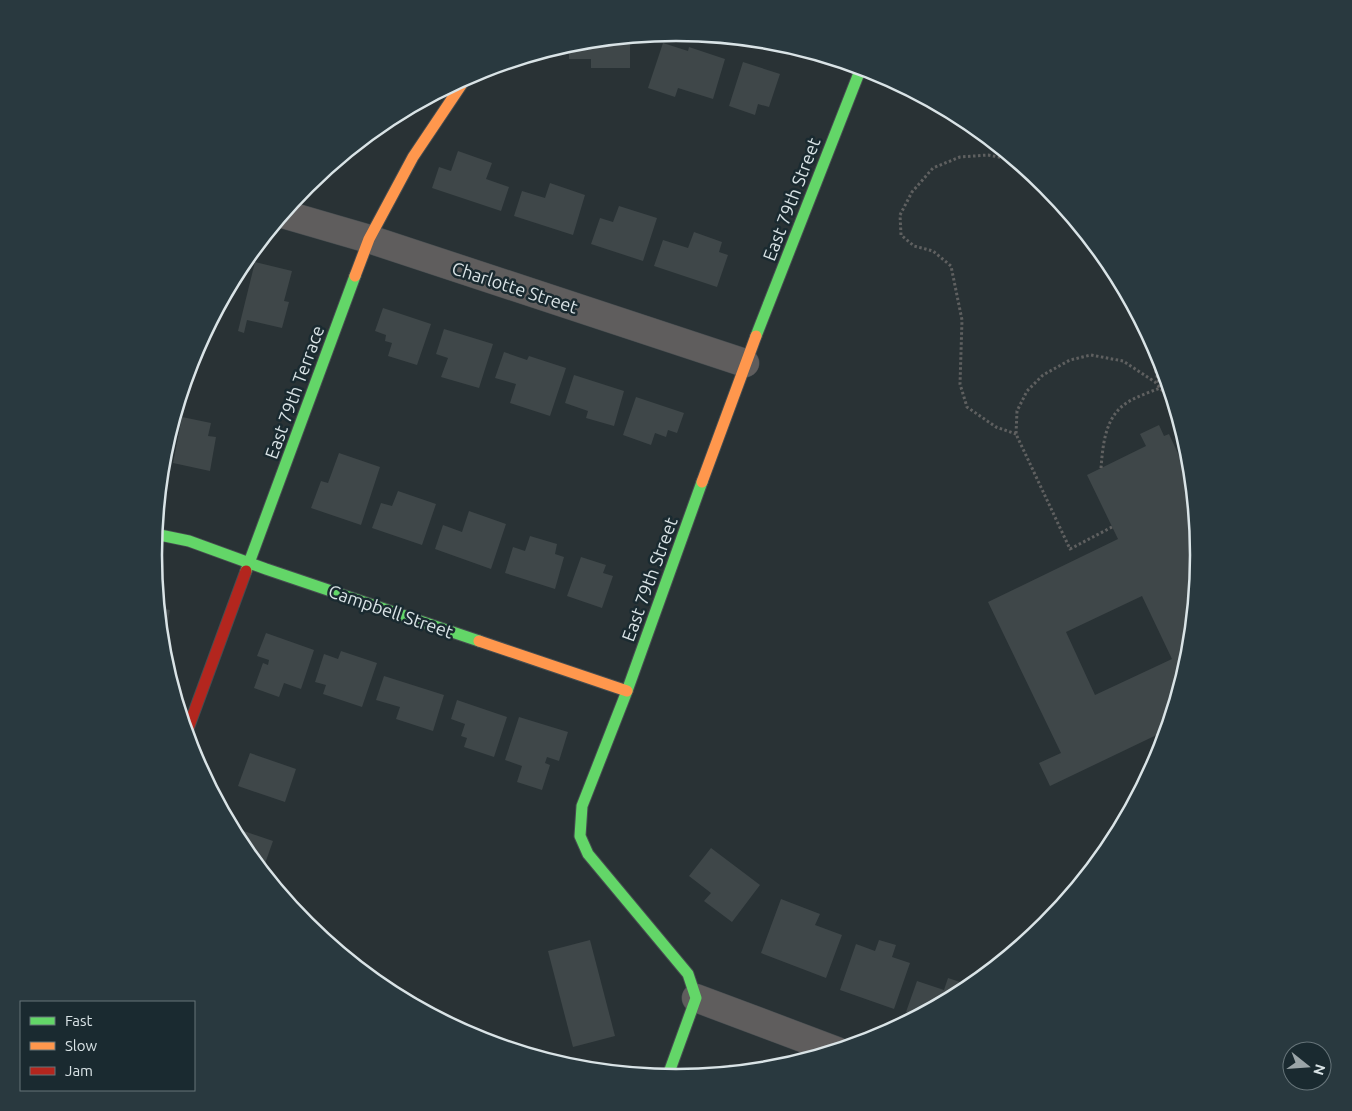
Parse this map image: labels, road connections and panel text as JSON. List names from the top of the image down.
{
  "streets": {
    "street": [
      "East 79th Street",
      "Charlotte Street",
      "East 79th Terrace",
      "Campbell Street"
    ]
  },
  "crossings": [
    ["East 79th Street", "Charlotte Street"],
    ["East 79th Street", "Campbell Street"],
    ["Charlotte Street", "East 79th Terrace"],
    ["East 79th Terrace", "Campbell Street"]
  ],
  "legend": ["Fast", "Slow", "Jam"],
  "north": "right"
}
